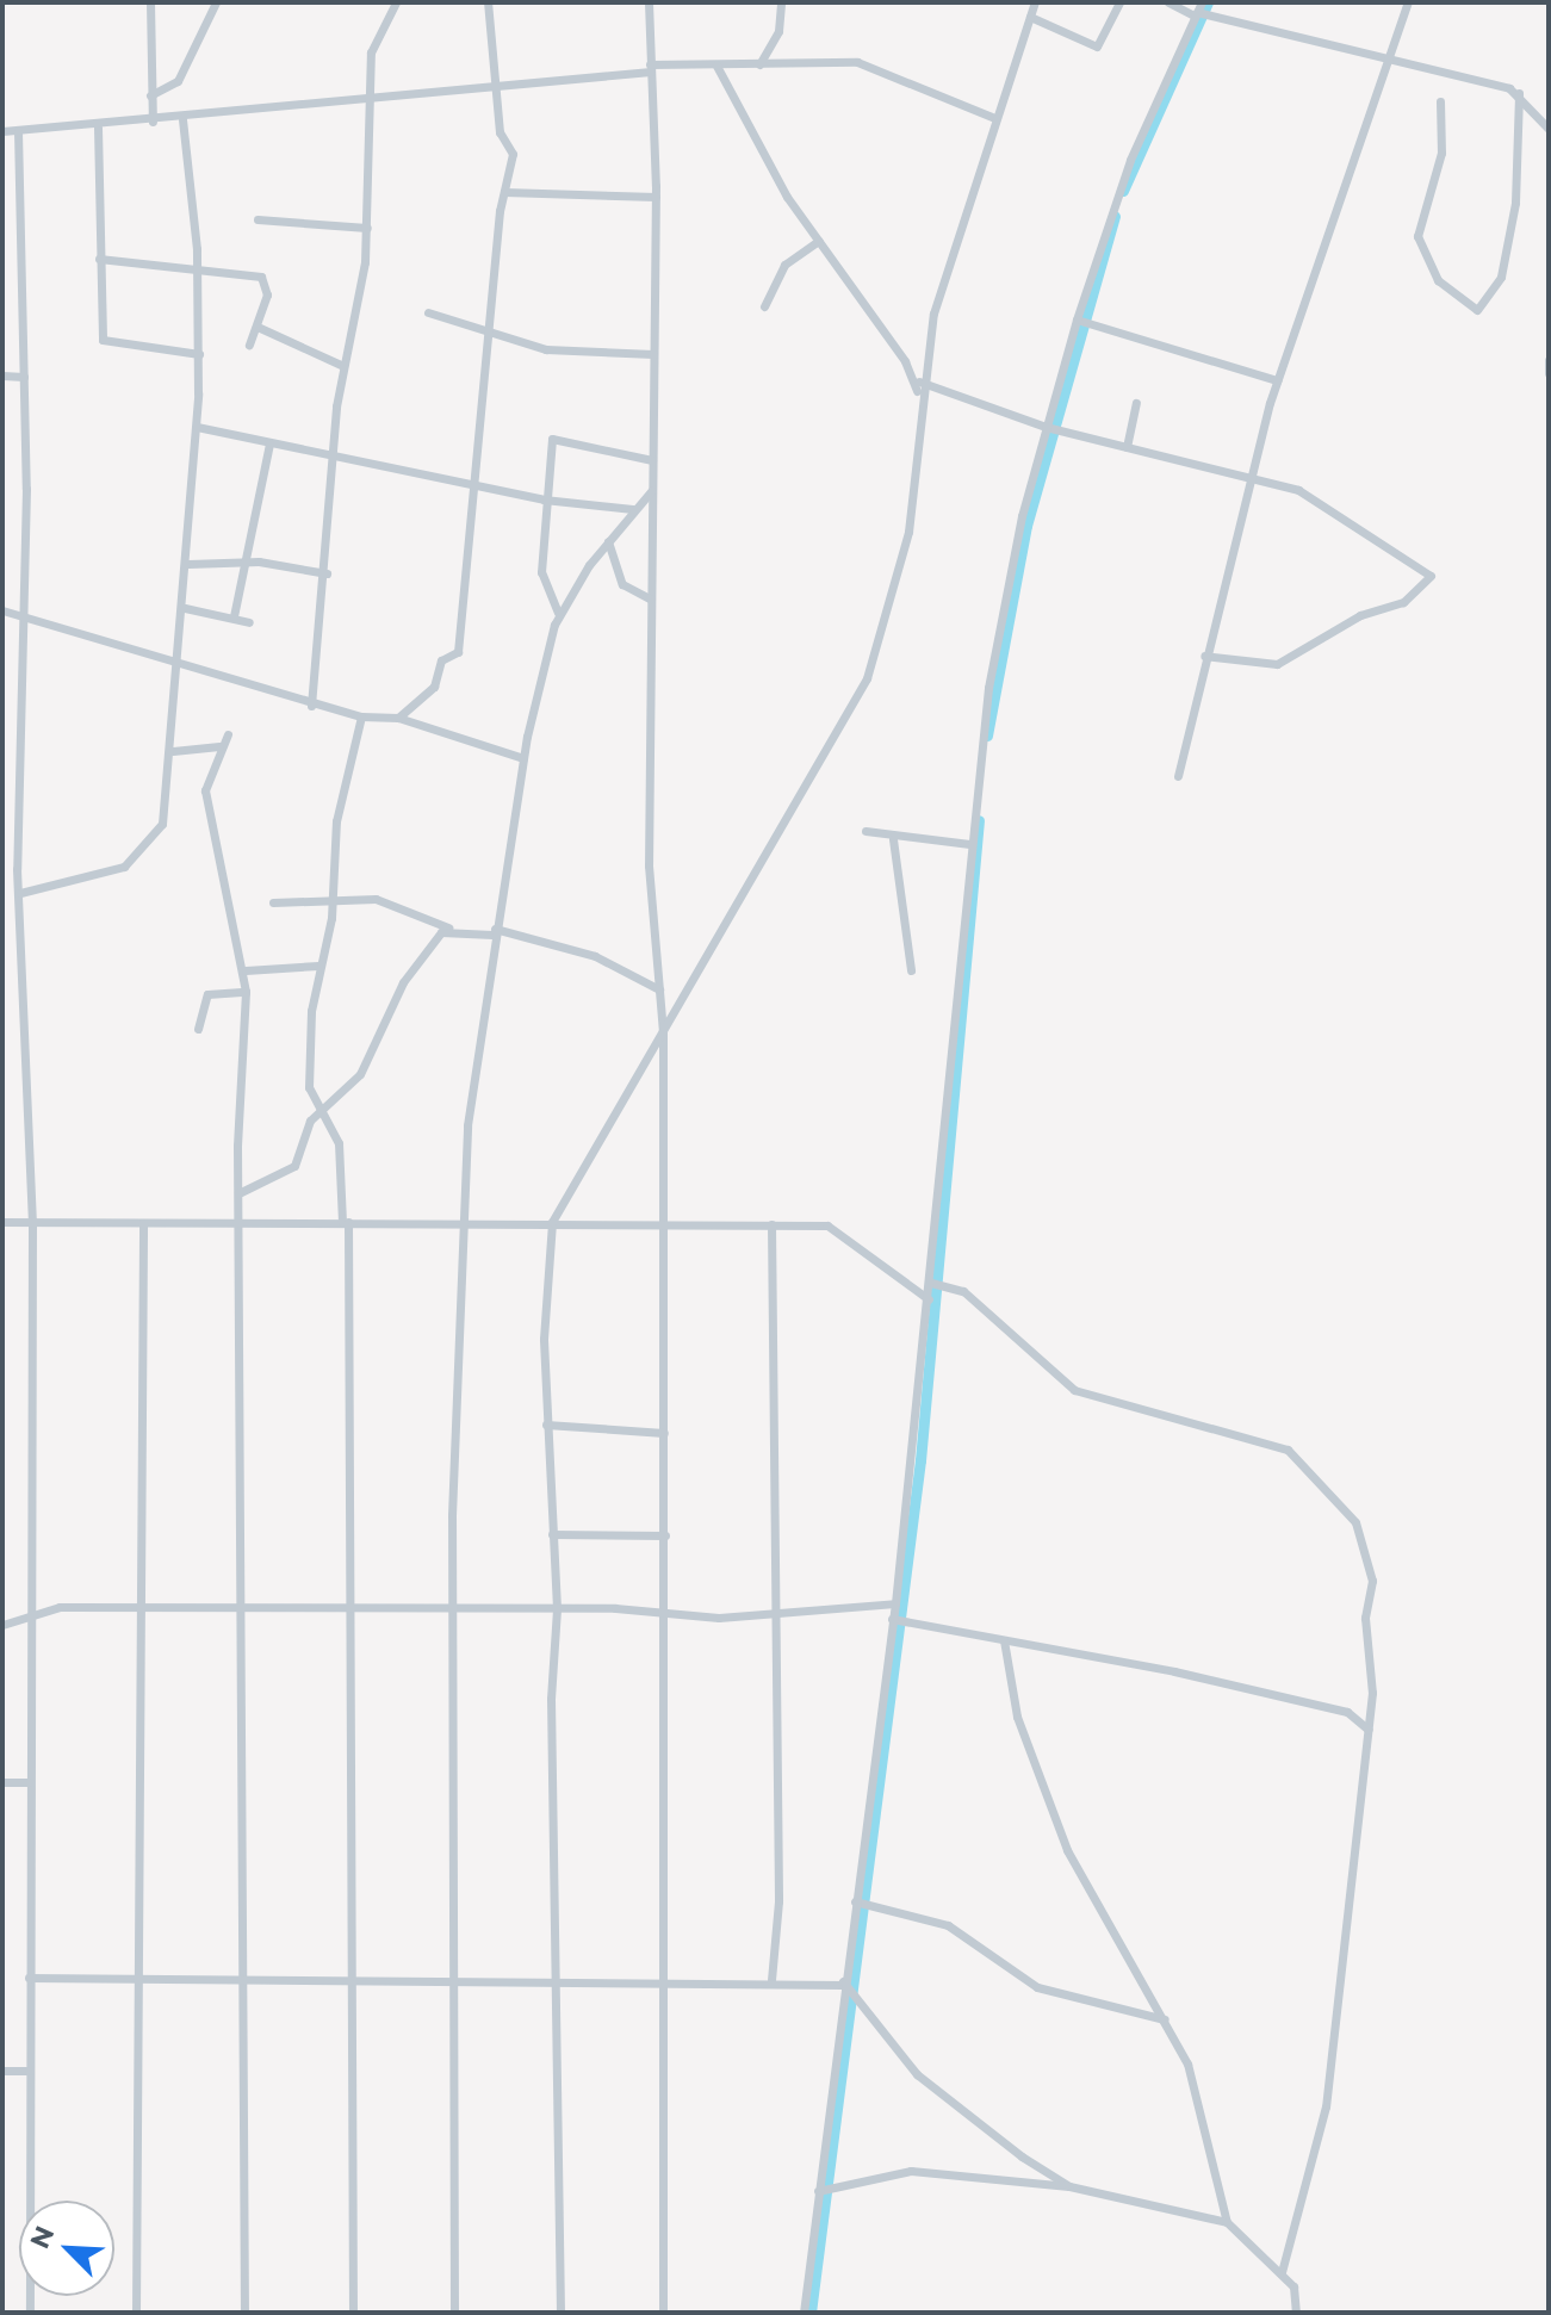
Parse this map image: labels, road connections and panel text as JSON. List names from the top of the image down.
{
  "north": "top left"
}
